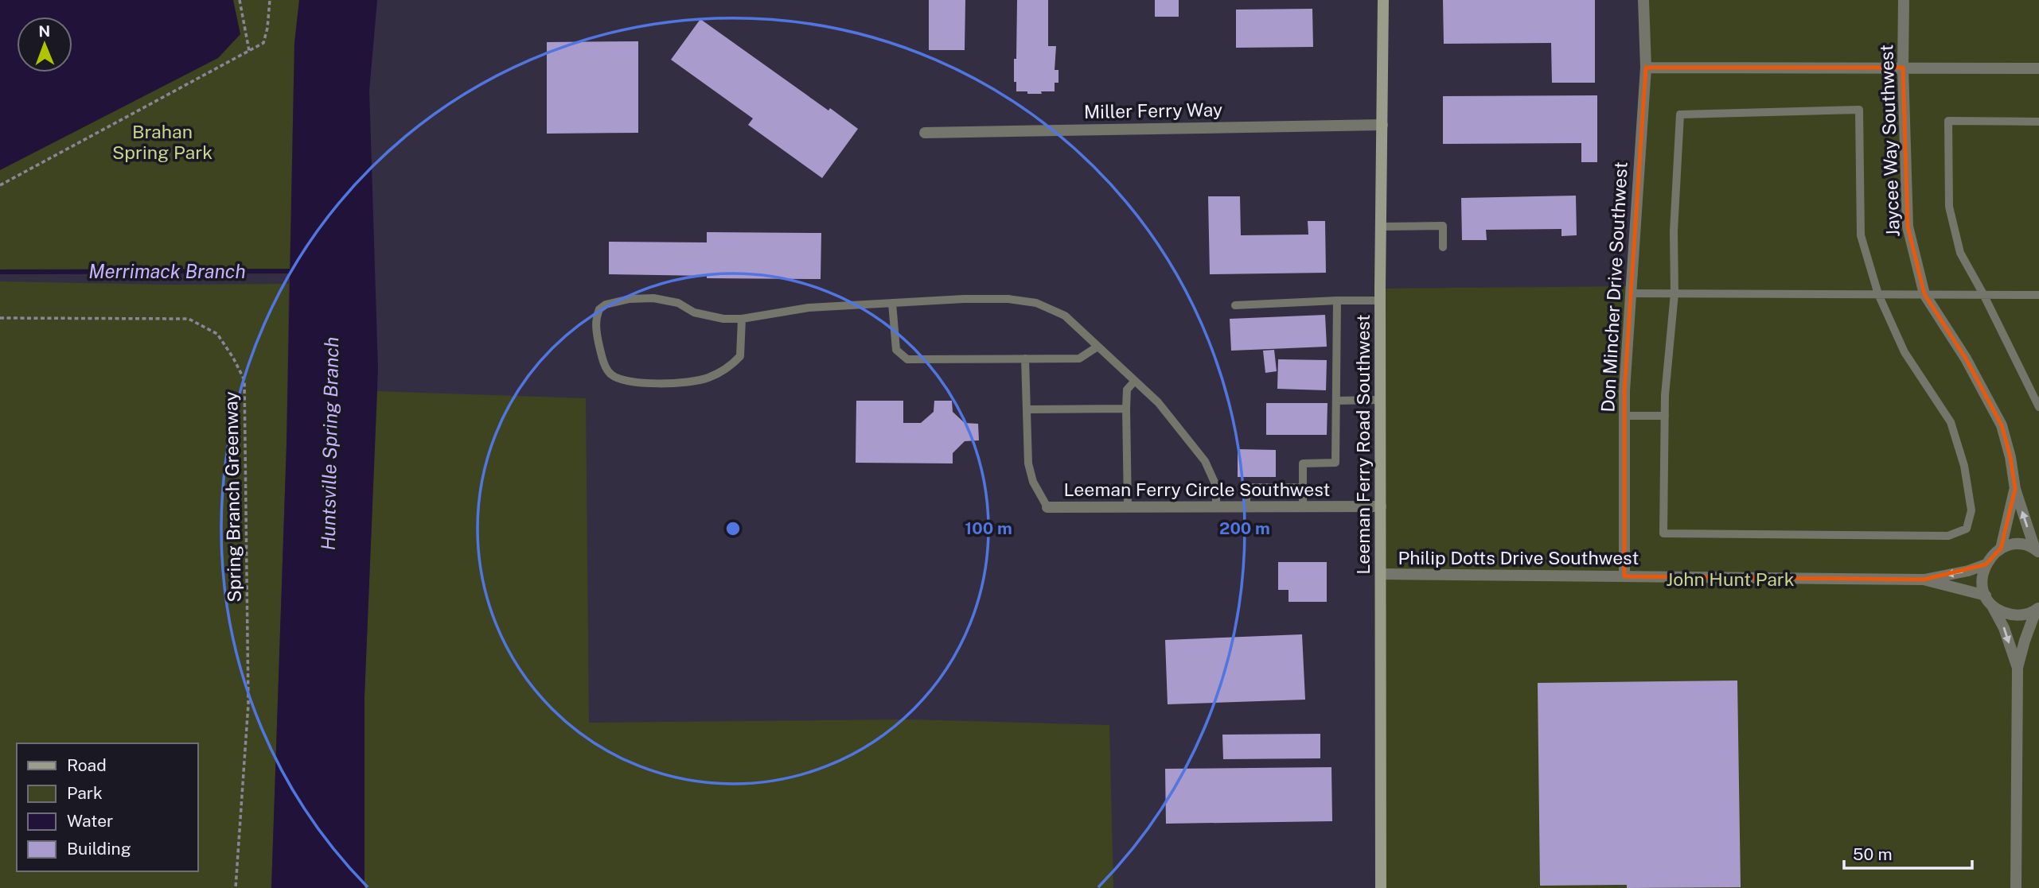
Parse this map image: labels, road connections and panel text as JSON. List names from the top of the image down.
{
  "streets": {
    "street": [
      "Miller Ferry Way",
      "Jaycee Way Southwest",
      "Don Mincher Drive Southwest",
      "Leeman Ferry Road Southwest",
      "Leeman Ferry Circle Southwest",
      "Philip Dotts Drive Southwest"
    ],
    "path": ["Spring Branch Greenway"]
  },
  "crossings": [
    ["Miller Ferry Way", "Leeman Ferry Road Southwest"],
    ["Don Mincher Drive Southwest", "Philip Dotts Drive Southwest"],
    ["Leeman Ferry Road Southwest", "Leeman Ferry Circle Southwest"],
    ["Leeman Ferry Road Southwest", "Philip Dotts Drive Southwest"]
  ],
  "water": ["Merrimack Branch", "Huntsville Spring Branch"],
  "parks": ["Brahan Spring Park", "John Hunt Park"],
  "legend": [
    "Road",
    "Park",
    "Water",
    "Building"
  ],
  "scale_bar": "50 m",
  "north": "top",
  "rings": ["100 m", "200 m"]
}
